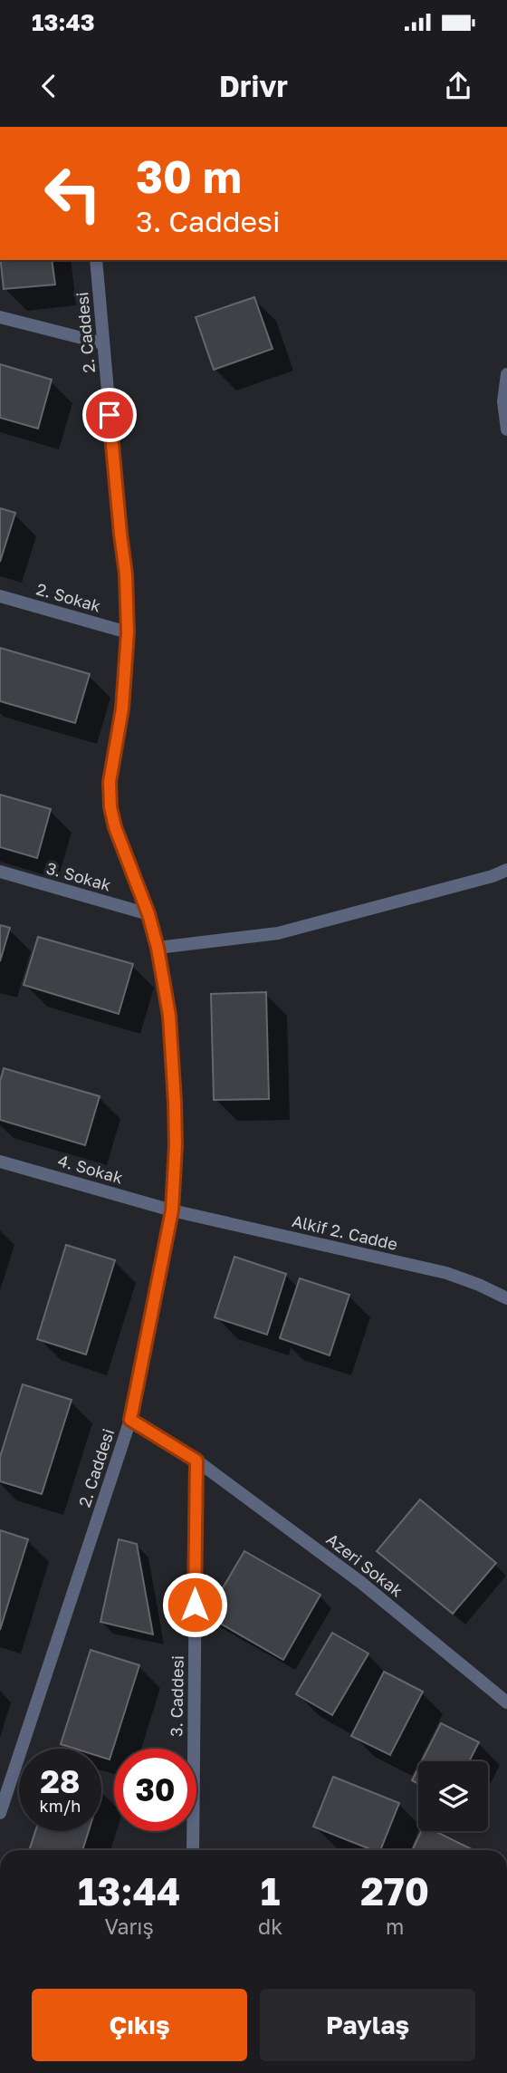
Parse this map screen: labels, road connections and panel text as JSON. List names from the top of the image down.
{
  "streets": {
    "street": [
      "2. Caddesi",
      "2. Sokak",
      "3. Sokak",
      "4. Sokak",
      "Alkif 2. Cadde",
      "Azeri Sokak",
      "3. Caddesi"
    ]
  },
  "crossings": [
    ["2. Caddesi", "2. Sokak"],
    ["2. Caddesi", "3. Sokak"],
    ["2. Caddesi", "4. Sokak"],
    ["2. Caddesi", "Alkif 2. Cadde"],
    ["4. Sokak", "Alkif 2. Cadde"],
    ["Azeri Sokak", "3. Caddesi"]
  ],
  "page": {
    "status": "13:43",
    "header": "Drivr",
    "turn": ["30 m", "3. Caddesi"],
    "speed": "28 km/h",
    "limit": "30",
    "eta": [
      "13:44",
      "Varış",
      "1",
      "dk",
      "270",
      "m"
    ],
    "buttons": ["Çıkış", "Paylaş"]
  }
}
